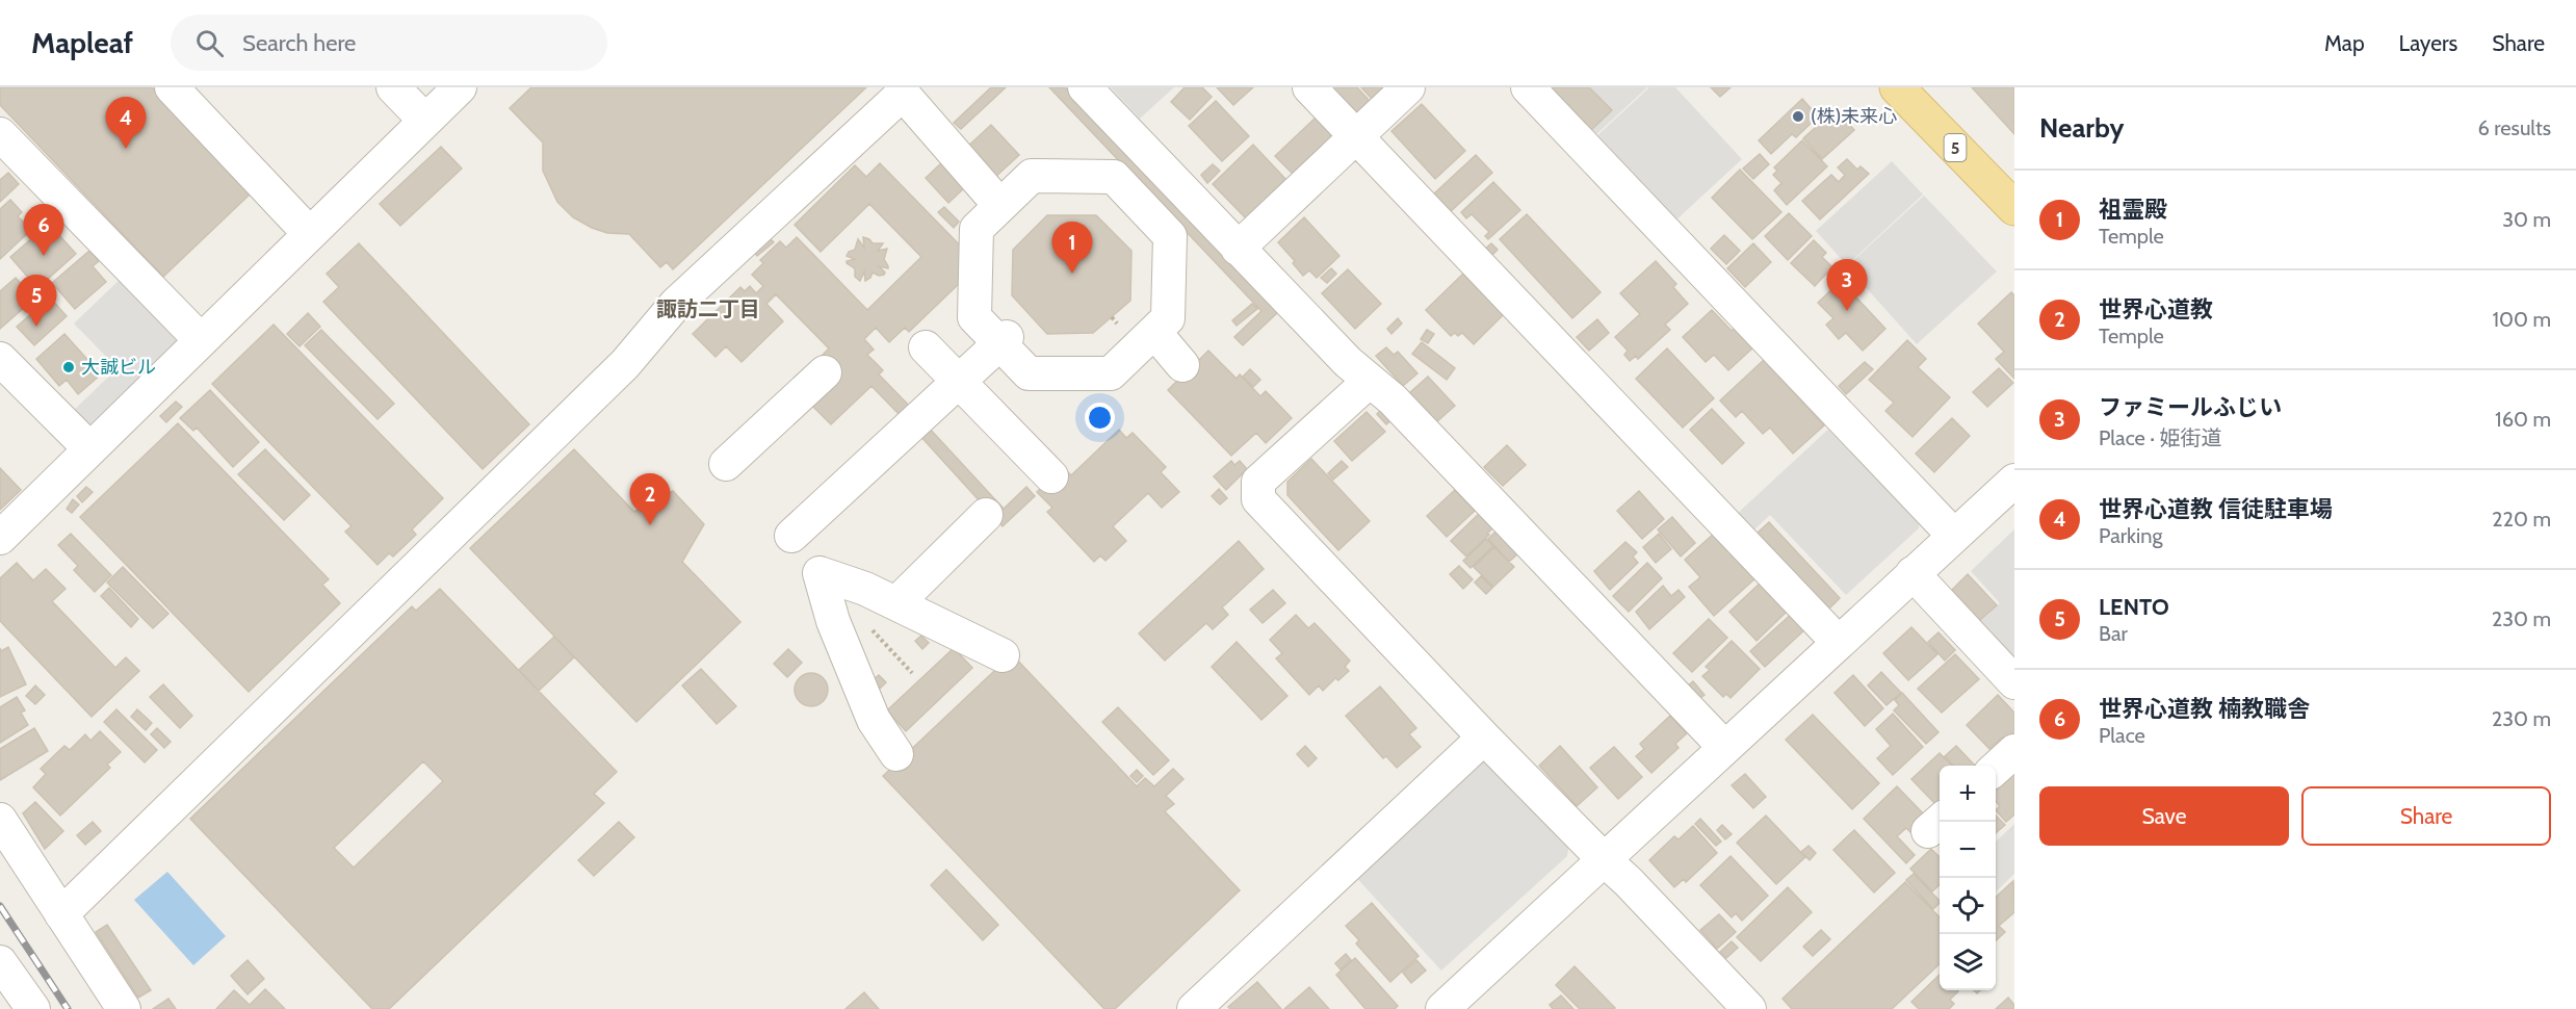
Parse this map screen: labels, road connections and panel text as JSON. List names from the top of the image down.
{
  "streets": {
    "main road": ["5"]
  },
  "districts": ["諏訪二丁目"],
  "places": ["(株)未来心", "大誠ビル"],
  "page": {
    "header": "Mapleaf",
    "search": "Search here",
    "nav": ["Map", "Layers", "Share"],
    "heading": ["Nearby", "6 results"],
    "pins": [
      "4",
      "6",
      "1",
      "3",
      "5",
      "2"
    ],
    "list": [
      {
        "mark": "1",
        "name": "祖霊殿",
        "note": "Temple",
        "value": "30 m"
      },
      {
        "mark": "2",
        "name": "世界心道教",
        "note": "Temple",
        "value": "100 m"
      },
      {
        "mark": "3",
        "name": "ファミールふじい",
        "note": "Place · 姫街道",
        "value": "160 m"
      },
      {
        "mark": "4",
        "name": "世界心道教 信徒駐車場",
        "note": "Parking",
        "value": "220 m"
      },
      {
        "mark": "5",
        "name": "LENTO",
        "note": "Bar",
        "value": "230 m"
      },
      {
        "mark": "6",
        "name": "世界心道教 楠教職舎",
        "note": "Place",
        "value": "230 m"
      }
    ],
    "map_buttons": ["+", "−"],
    "buttons": ["Save", "Share"]
  }
}
